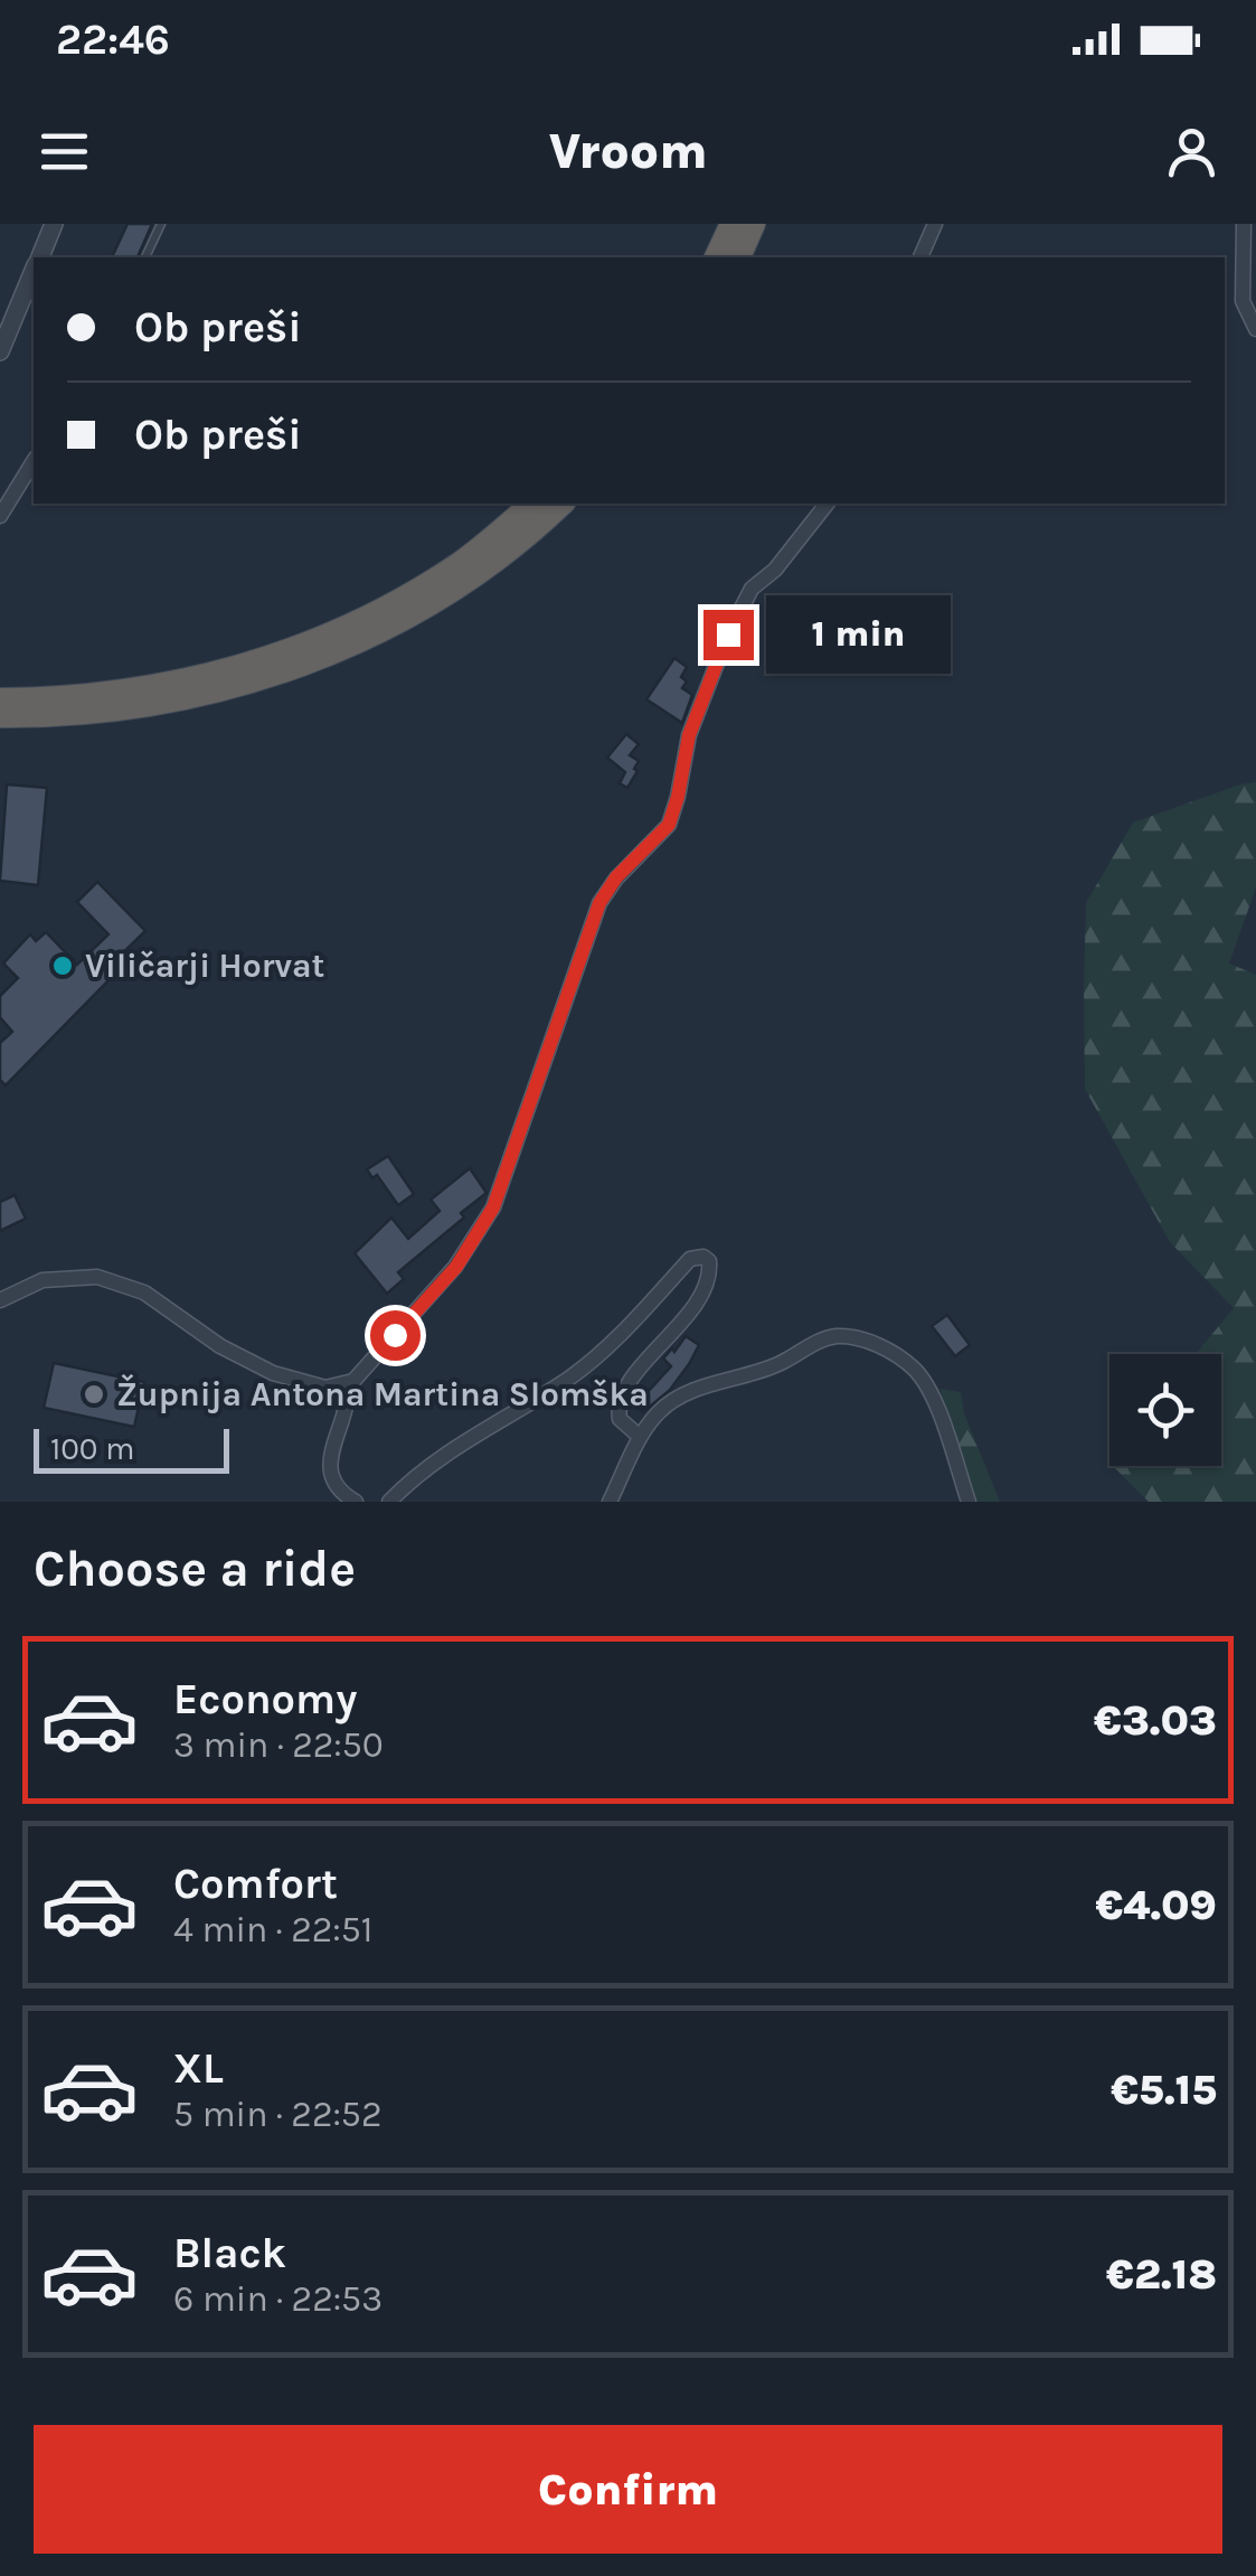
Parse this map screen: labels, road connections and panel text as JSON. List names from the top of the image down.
{
  "places": ["Viličarji Horvat", "Župnija Antona Martina Slomška"],
  "scale_bar": "100 m",
  "page": {
    "status": "22:46",
    "header": "Vroom",
    "banner": ["Ob preši", "Ob preši"],
    "bubble": "1 min",
    "scale": "100 m",
    "heading": "Choose a ride",
    "list": [
      {
        "name": "Economy",
        "note": "3 min · 22:50",
        "value": "€3.03"
      },
      {
        "name": "Comfort",
        "note": "4 min · 22:51",
        "value": "€4.09"
      },
      {
        "name": "XL",
        "note": "5 min · 22:52",
        "value": "€5.15"
      },
      {
        "name": "Black",
        "note": "6 min · 22:53",
        "value": "€2.18"
      }
    ],
    "buttons": "Confirm"
  }
}
